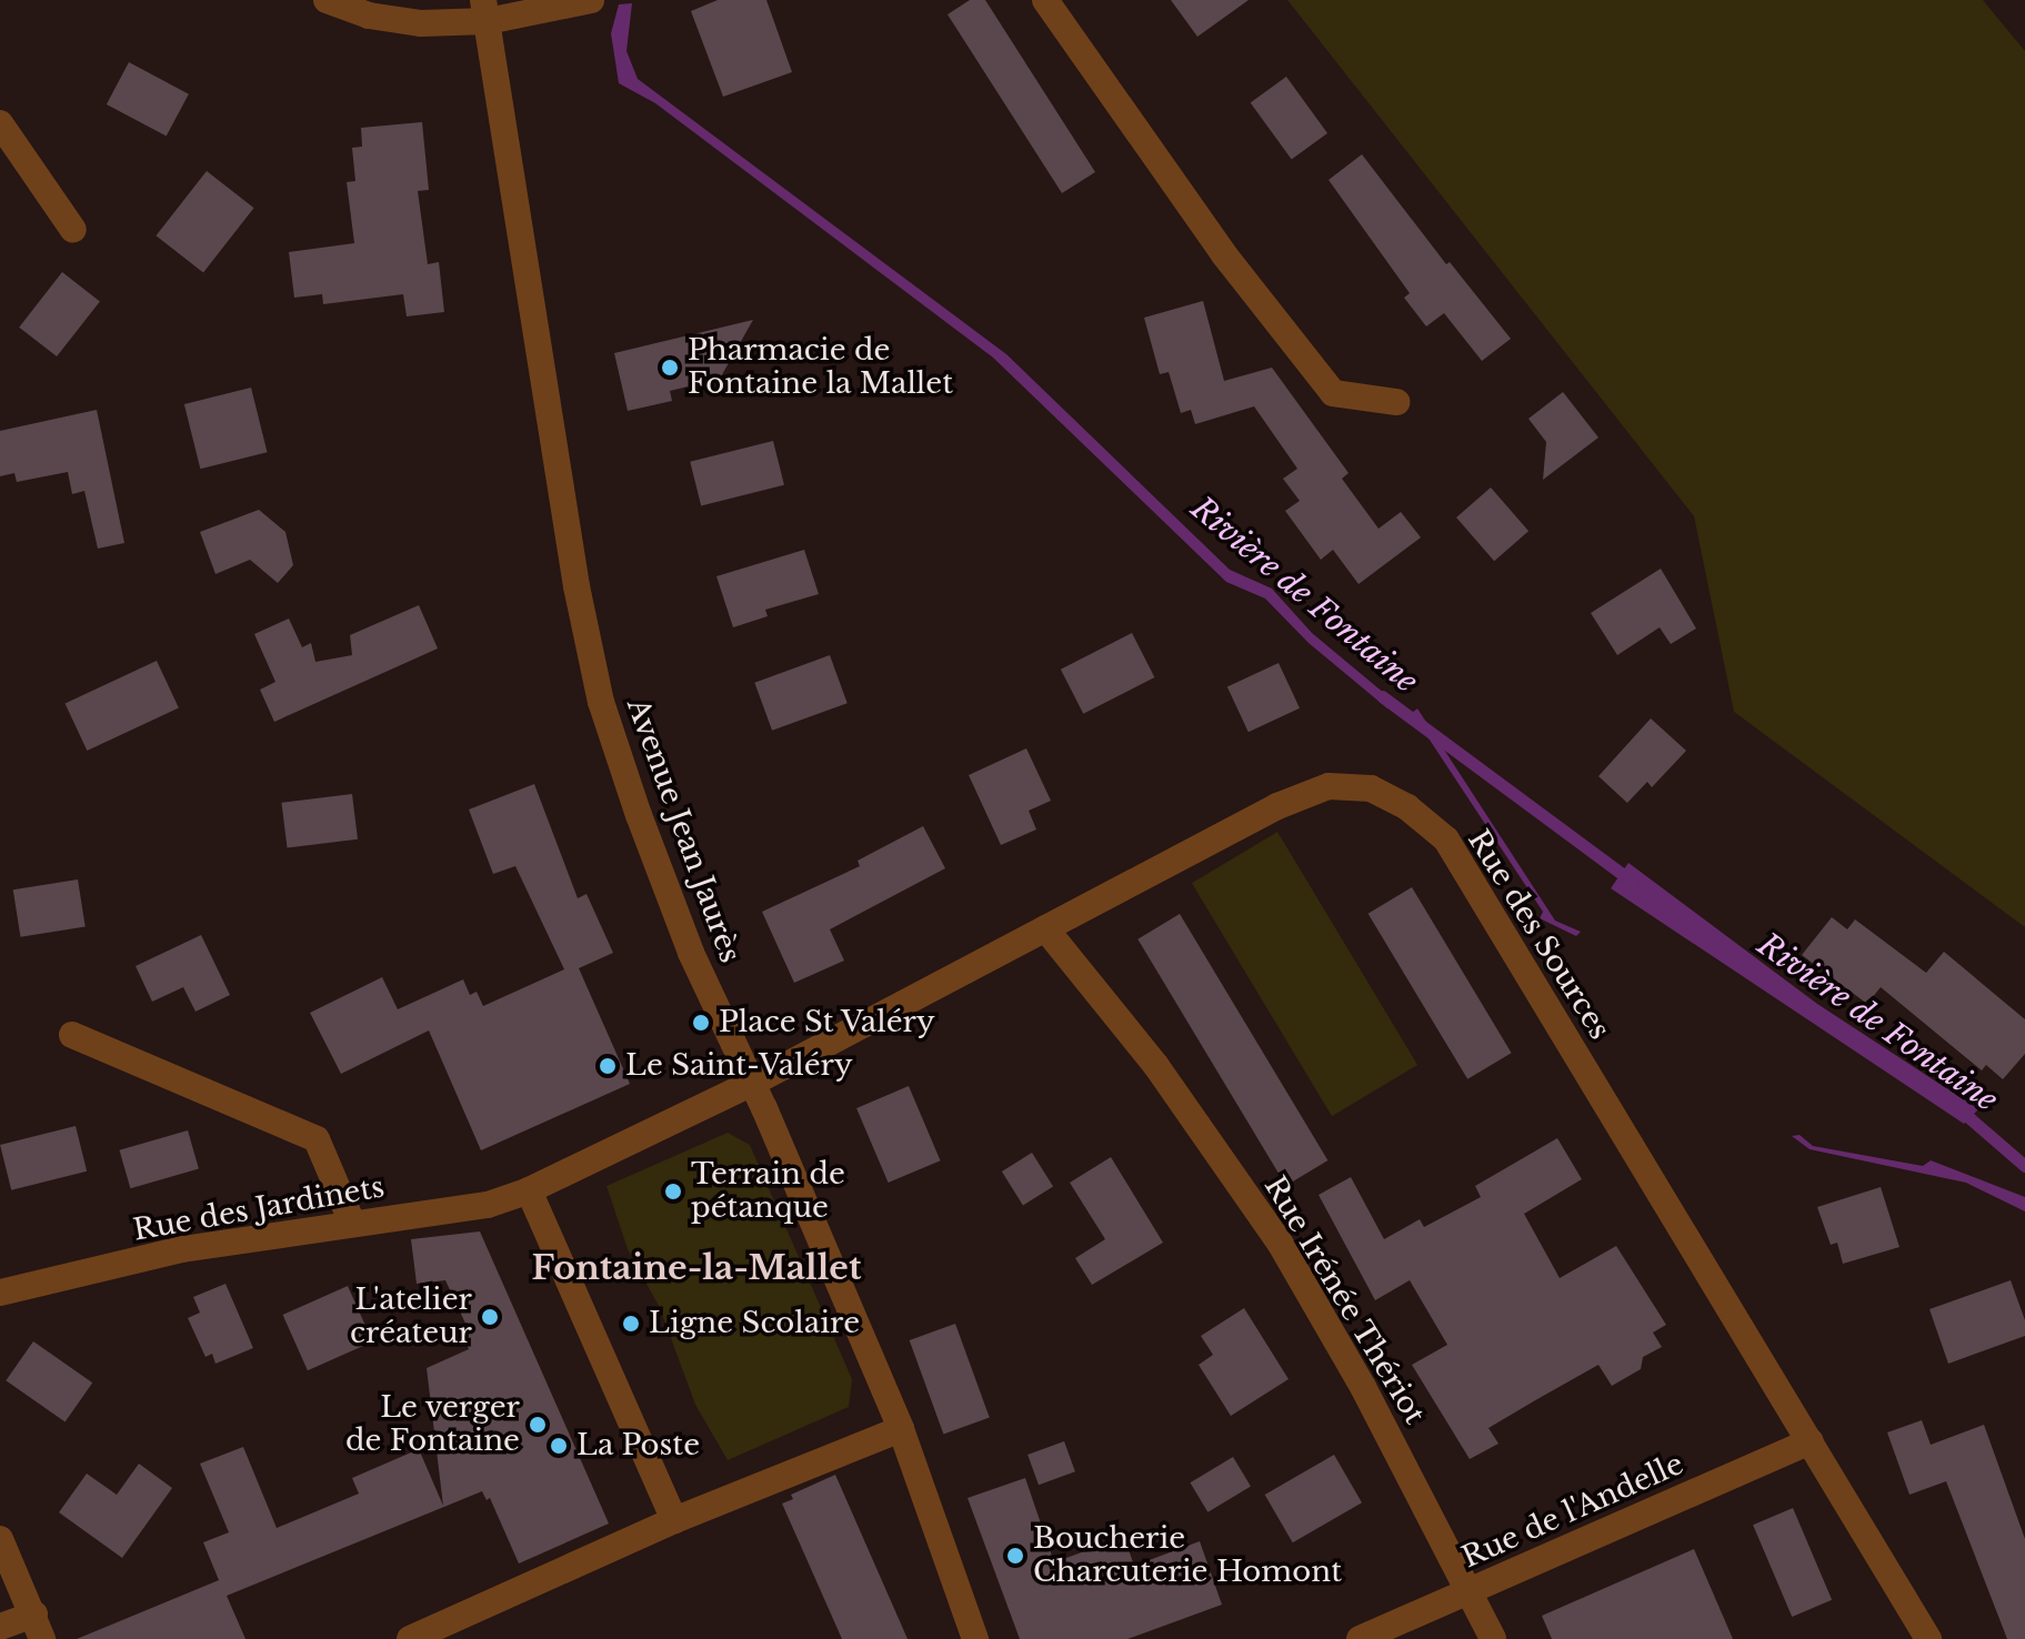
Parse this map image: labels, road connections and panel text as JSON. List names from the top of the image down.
{
  "streets": {
    "street": [
      "Avenue Jean Jaurès",
      "Rue des Sources",
      "Rue des Jardinets",
      "Rue Irénée Thériot",
      "Rue de l'Andelle"
    ]
  },
  "crossings": [
    ["Avenue Jean Jaurès", "Rue des Sources"],
    ["Avenue Jean Jaurès", "Rue des Jardinets"],
    ["Rue des Sources", "Rue des Jardinets"],
    ["Rue des Sources", "Rue Irénée Thériot"],
    ["Rue des Sources", "Rue de l'Andelle"],
    ["Rue Irénée Thériot", "Rue de l'Andelle"]
  ],
  "districts": ["Fontaine-la-Mallet"],
  "water": ["Rivière de Fontaine"],
  "places": [
    "Pharmacie de Fontaine la Mallet",
    "Place St Valéry",
    "Le Saint-Valéry",
    "Terrain de pétanque",
    "L'atelier créateur",
    "Ligne Scolaire",
    "Le verger de Fontaine",
    "La Poste",
    "Boucherie Charcuterie Homont"
  ]
}
